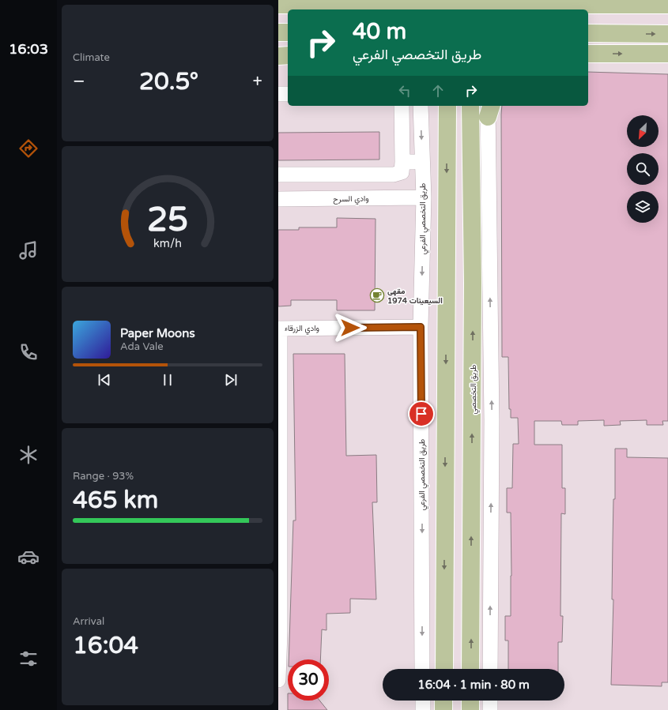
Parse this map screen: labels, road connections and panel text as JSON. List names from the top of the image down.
{
  "streets": {
    "main road": ["طريق التخصصي"],
    "street": ["وادي السرح", "طريق التخصصي الفرعي", "وادي الزرقاء"]
  },
  "crossings": [
    ["وادي السرح", "طريق التخصصي الفرعي"],
    ["طريق التخصصي الفرعي", "وادي الزرقاء"]
  ],
  "places": {
    "cafe": ["مقهى السيعينات 1974"]
  },
  "north": "bottom left",
  "page": {
    "tabs": "16:03",
    "tile": [
      "Climate",
      ["Range · 93%", "465 km"],
      ["Arrival", "16:04"]
    ],
    "turn": ["40 m", "طريق التخصصي الفرعي"],
    "heat": ["−", "20.5°", "+"],
    "song": ["Paper Moons", "Ada Vale"],
    "limit": "30",
    "trip": "16:04 · 1 min · 80 m",
    "gauge": ["25", "km/h"]
  }
}
